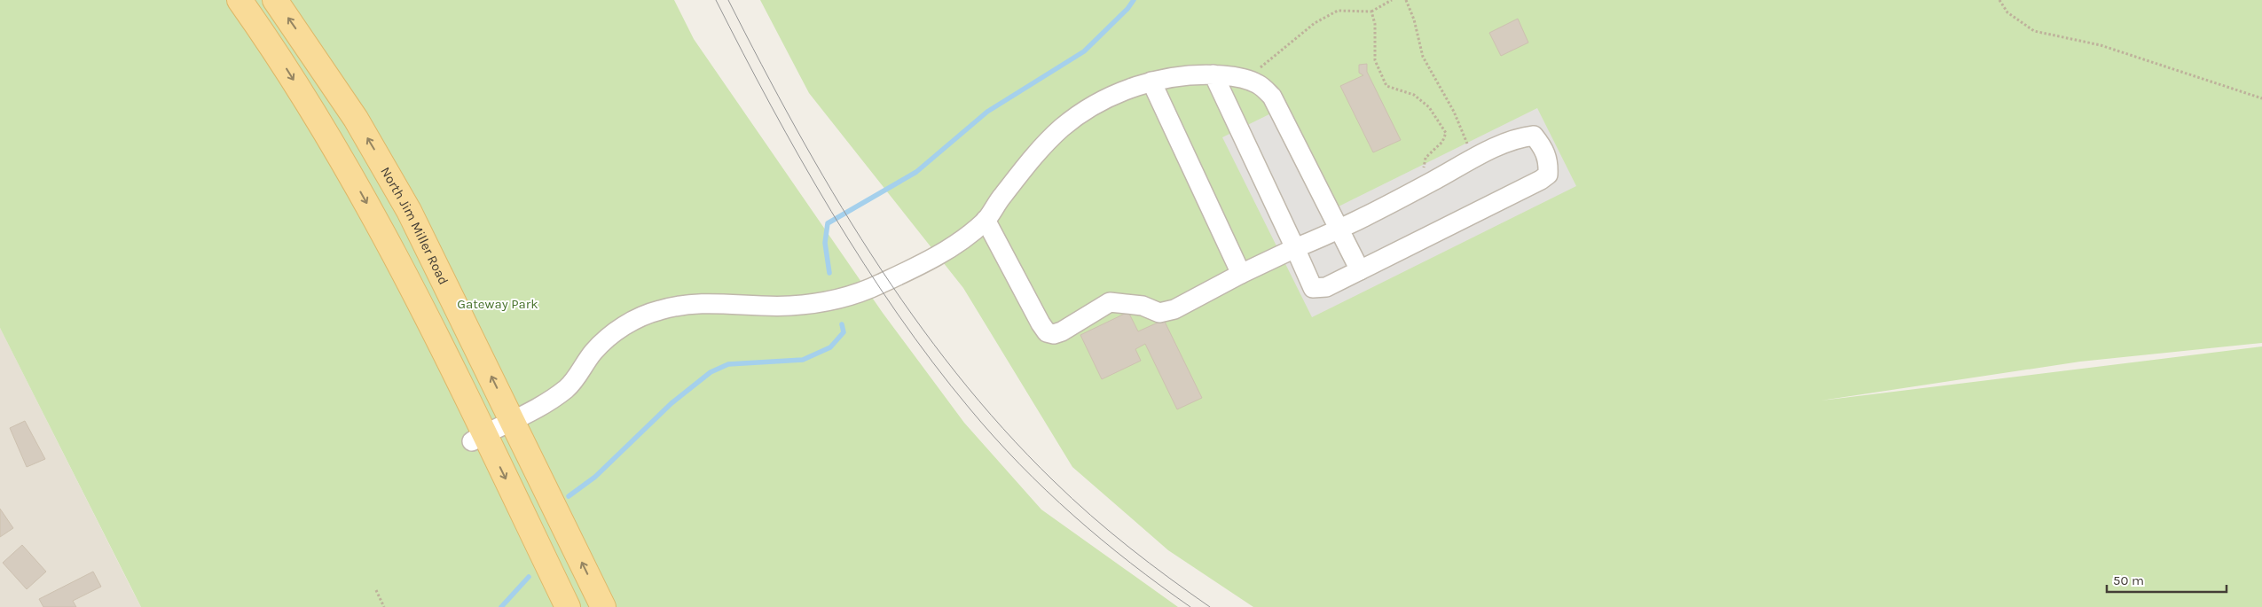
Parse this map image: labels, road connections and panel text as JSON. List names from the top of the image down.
{
  "streets": {
    "main road": ["North Jim Miller Road"]
  },
  "parks": ["Gateway Park"],
  "scale_bar": "50 m"
}
